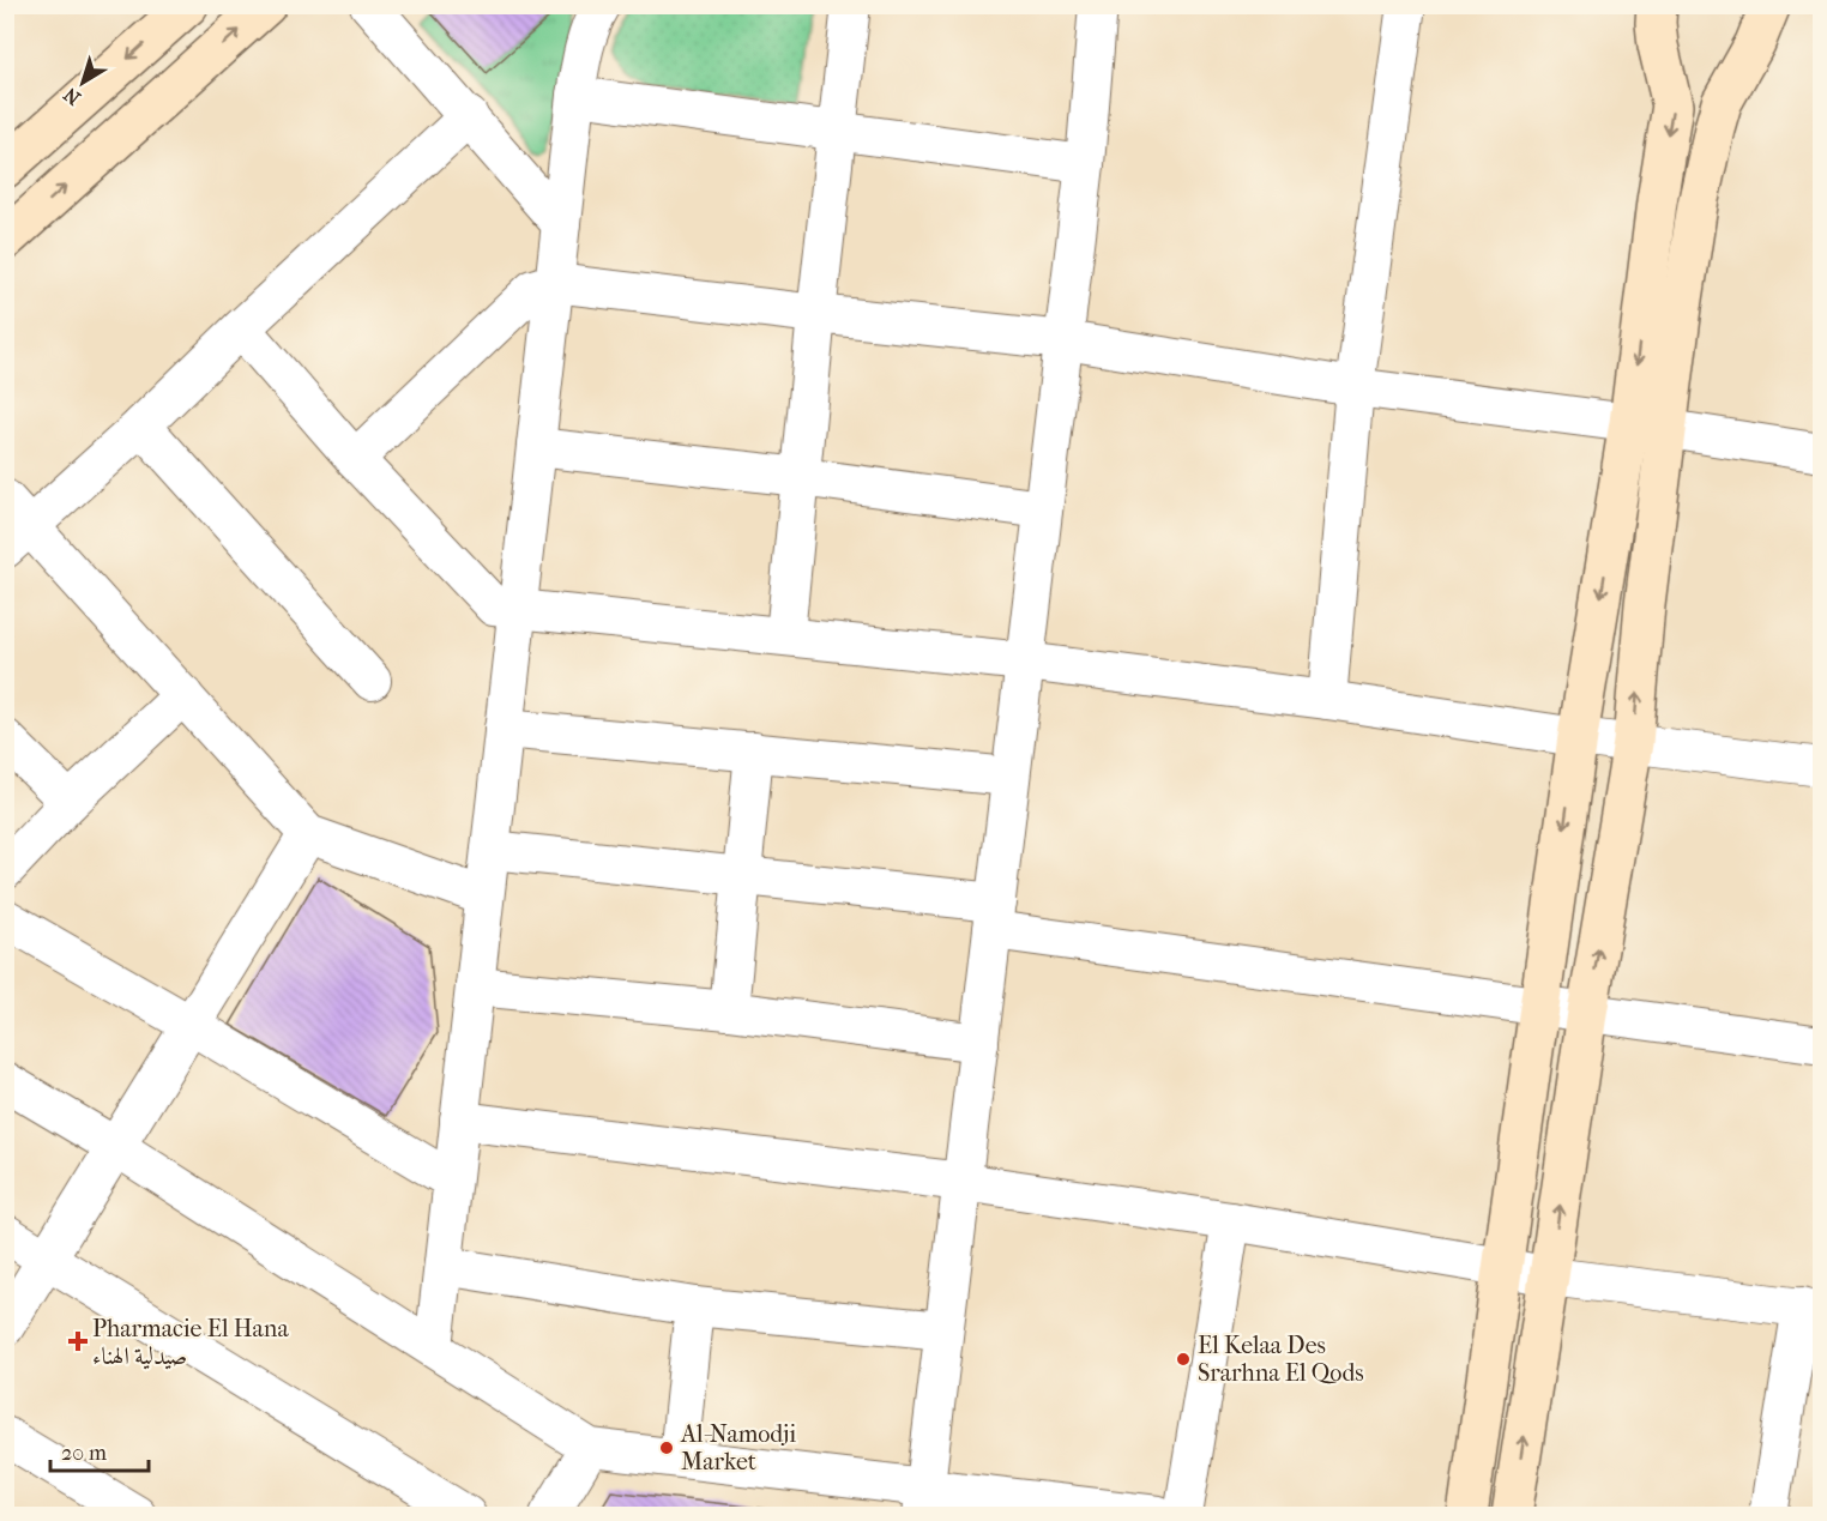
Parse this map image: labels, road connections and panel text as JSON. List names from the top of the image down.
{
  "places": {
    "health": ["Pharmacie El Hana صيدلية الهناء"],
    "other": ["El Kelaa Des Srarhna El Qods", "Al-Namodji Market"]
  },
  "scale_bar": "20 m",
  "north": "bottom left"
}
